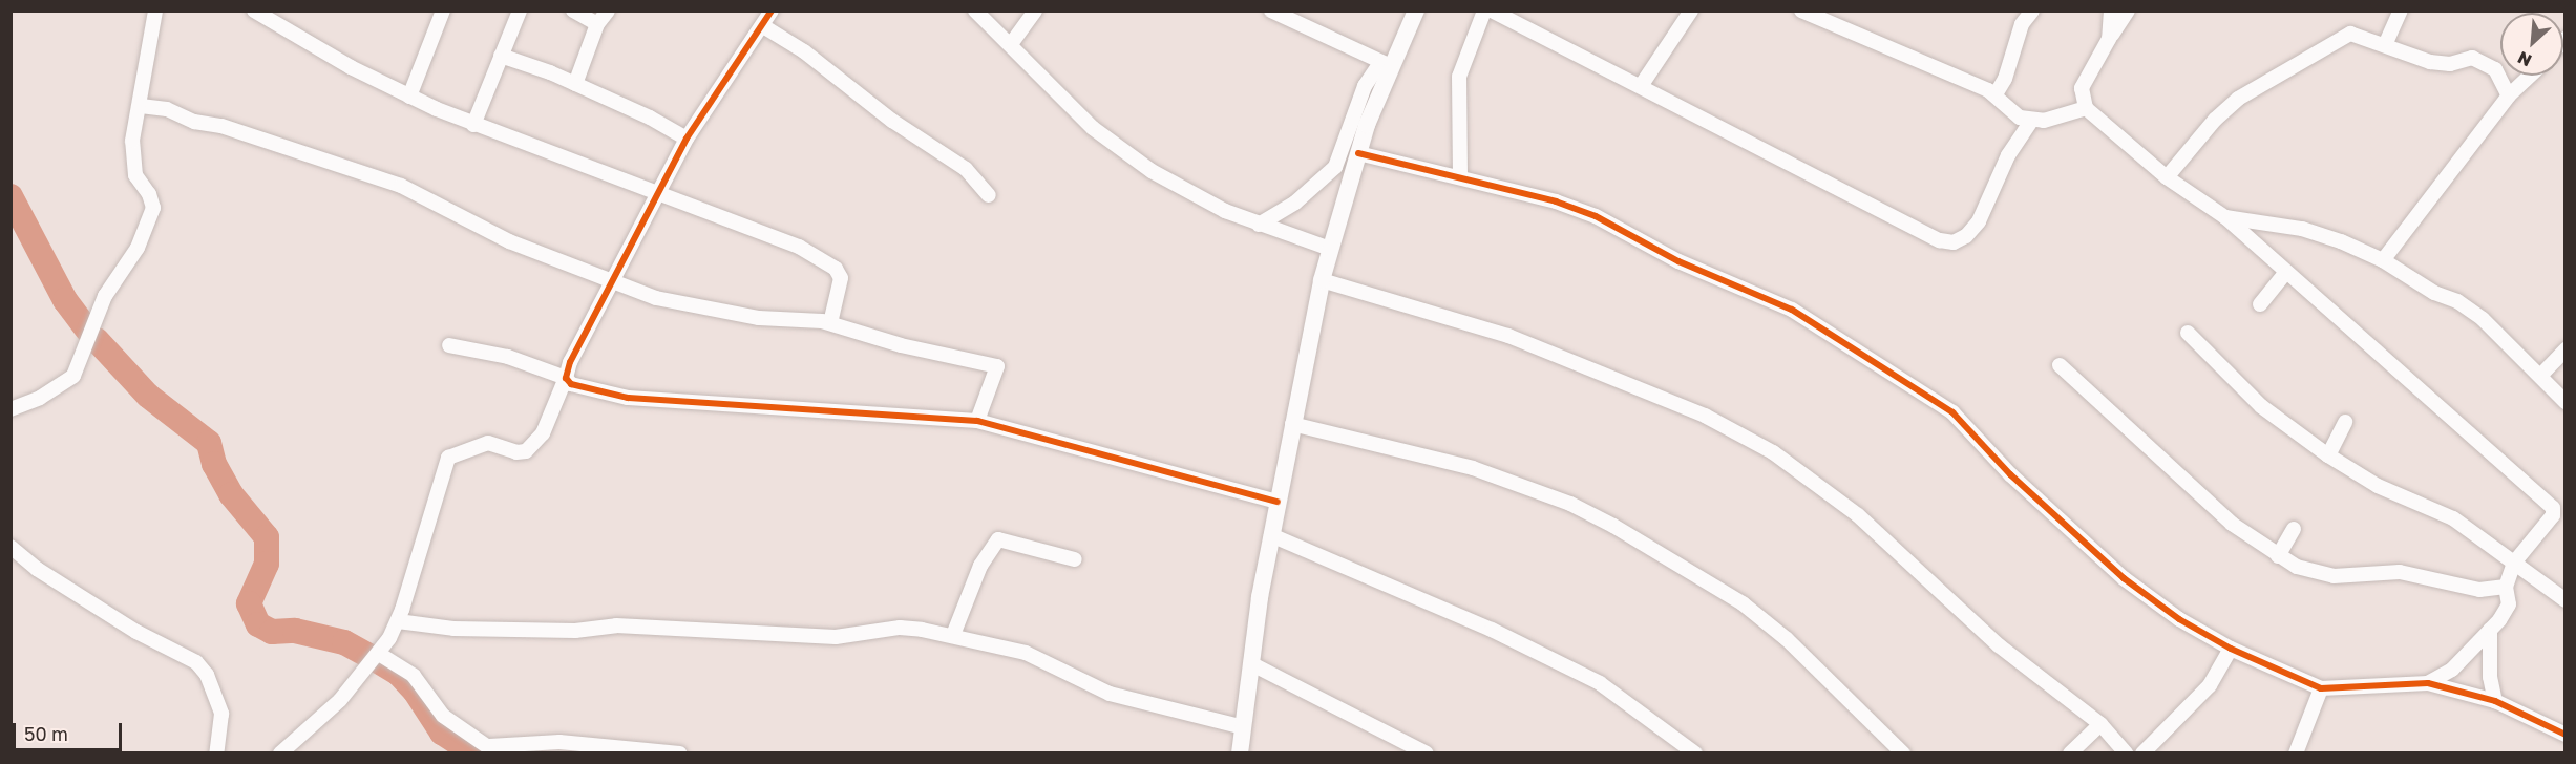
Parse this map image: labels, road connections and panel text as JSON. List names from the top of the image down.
{
  "scale_bar": "50 m",
  "north": "bottom left"
}
